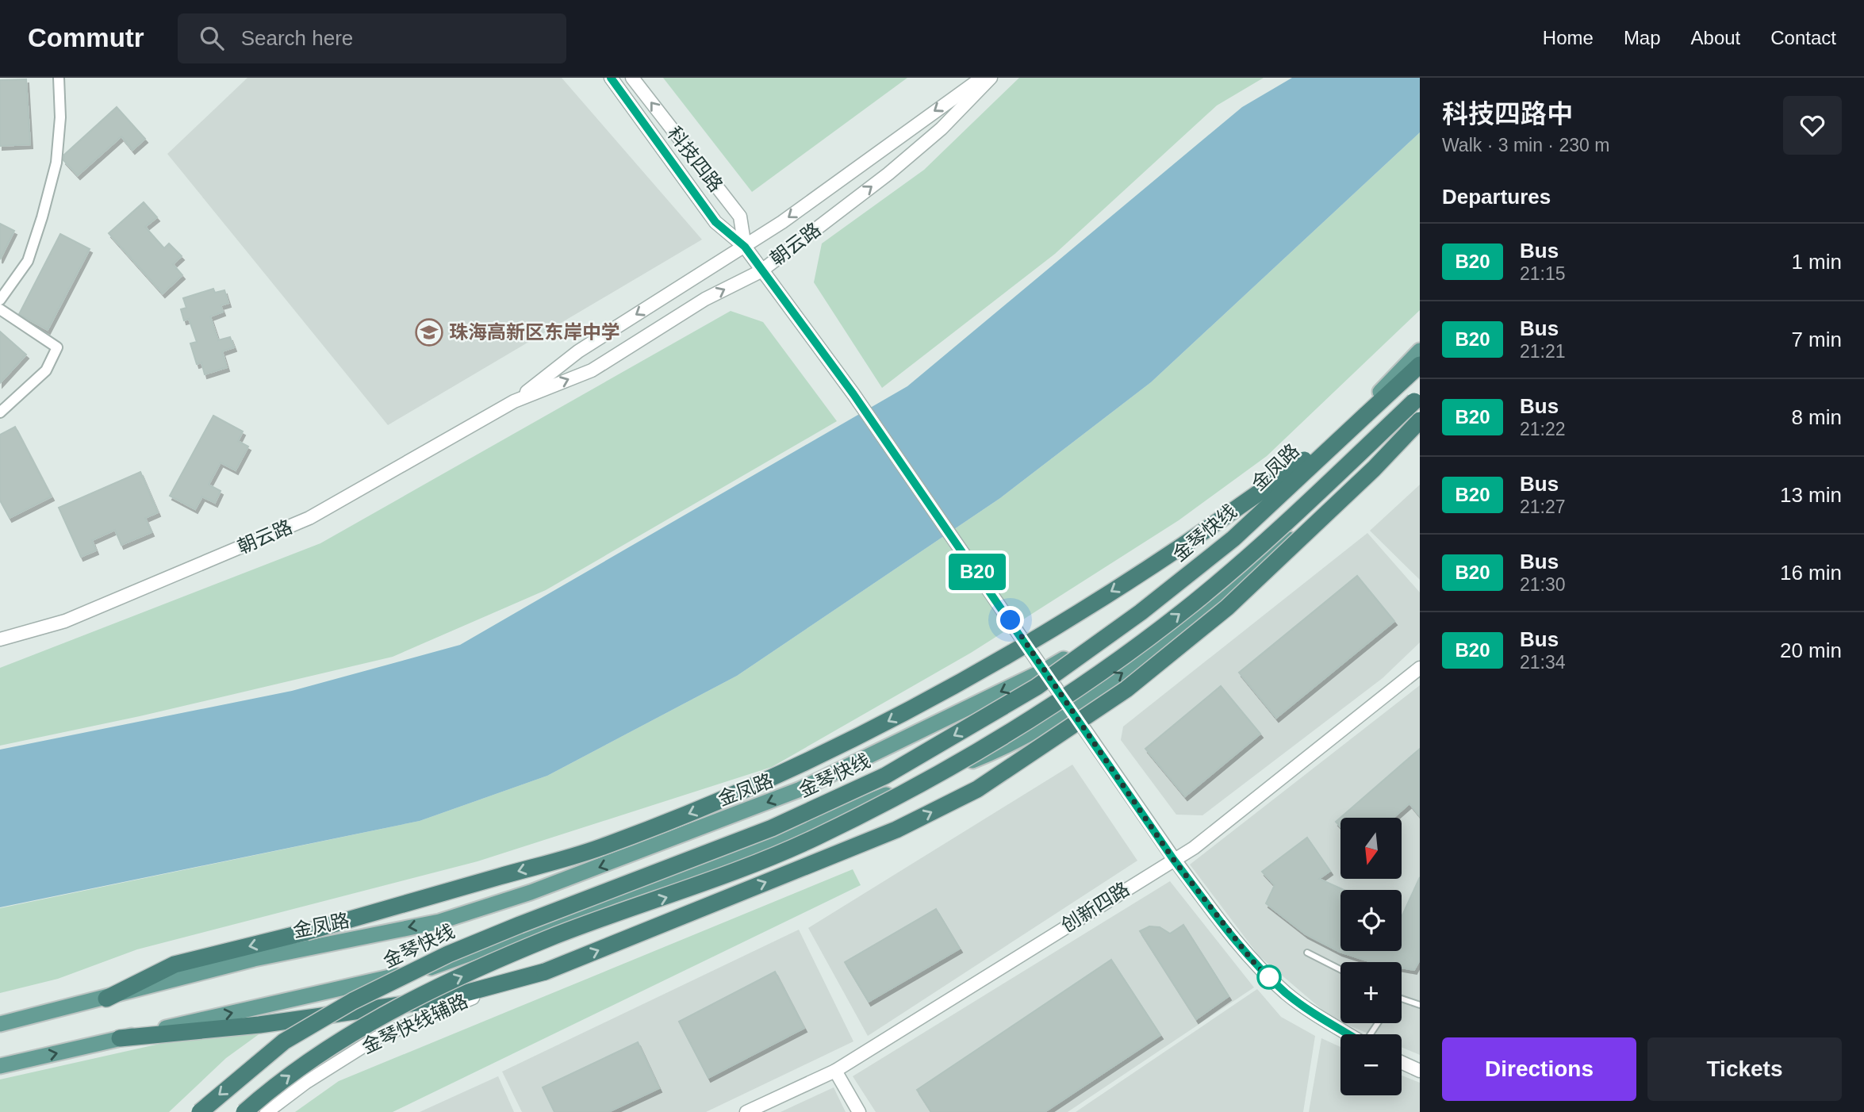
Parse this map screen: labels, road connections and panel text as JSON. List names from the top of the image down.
{
  "streets": {
    "highway": ["金琴快线"],
    "main road": ["金凤路"],
    "street": [
      "科技四路",
      "朝云路",
      "创新四路",
      "金琴快线辅路"
    ]
  },
  "crossings": [
    ["科技四路", "朝云路"],
    ["科技四路", "金凤路"],
    ["科技四路", "创新四路"]
  ],
  "places": {
    "school or university": ["珠海高新区东岸中学"]
  },
  "lines": ["bus line B20"],
  "north": "bottom",
  "page": {
    "header": "Commutr",
    "search": "Search here",
    "nav": [
      "Home",
      "Map",
      "About",
      "Contact"
    ],
    "on_map": "B20",
    "heading": [
      ["科技四路中", "Walk · 3 min · 230 m"],
      "Departures"
    ],
    "list": [
      {
        "mark": "B20",
        "name": "Bus",
        "note": "21:15",
        "value": "1 min"
      },
      {
        "mark": "B20",
        "name": "Bus",
        "note": "21:21",
        "value": "7 min"
      },
      {
        "mark": "B20",
        "name": "Bus",
        "note": "21:22",
        "value": "8 min"
      },
      {
        "mark": "B20",
        "name": "Bus",
        "note": "21:27",
        "value": "13 min"
      },
      {
        "mark": "B20",
        "name": "Bus",
        "note": "21:30",
        "value": "16 min"
      },
      {
        "mark": "B20",
        "name": "Bus",
        "note": "21:34",
        "value": "20 min"
      }
    ],
    "map_buttons": ["+", "−"],
    "buttons": ["Directions", "Tickets"]
  }
}
